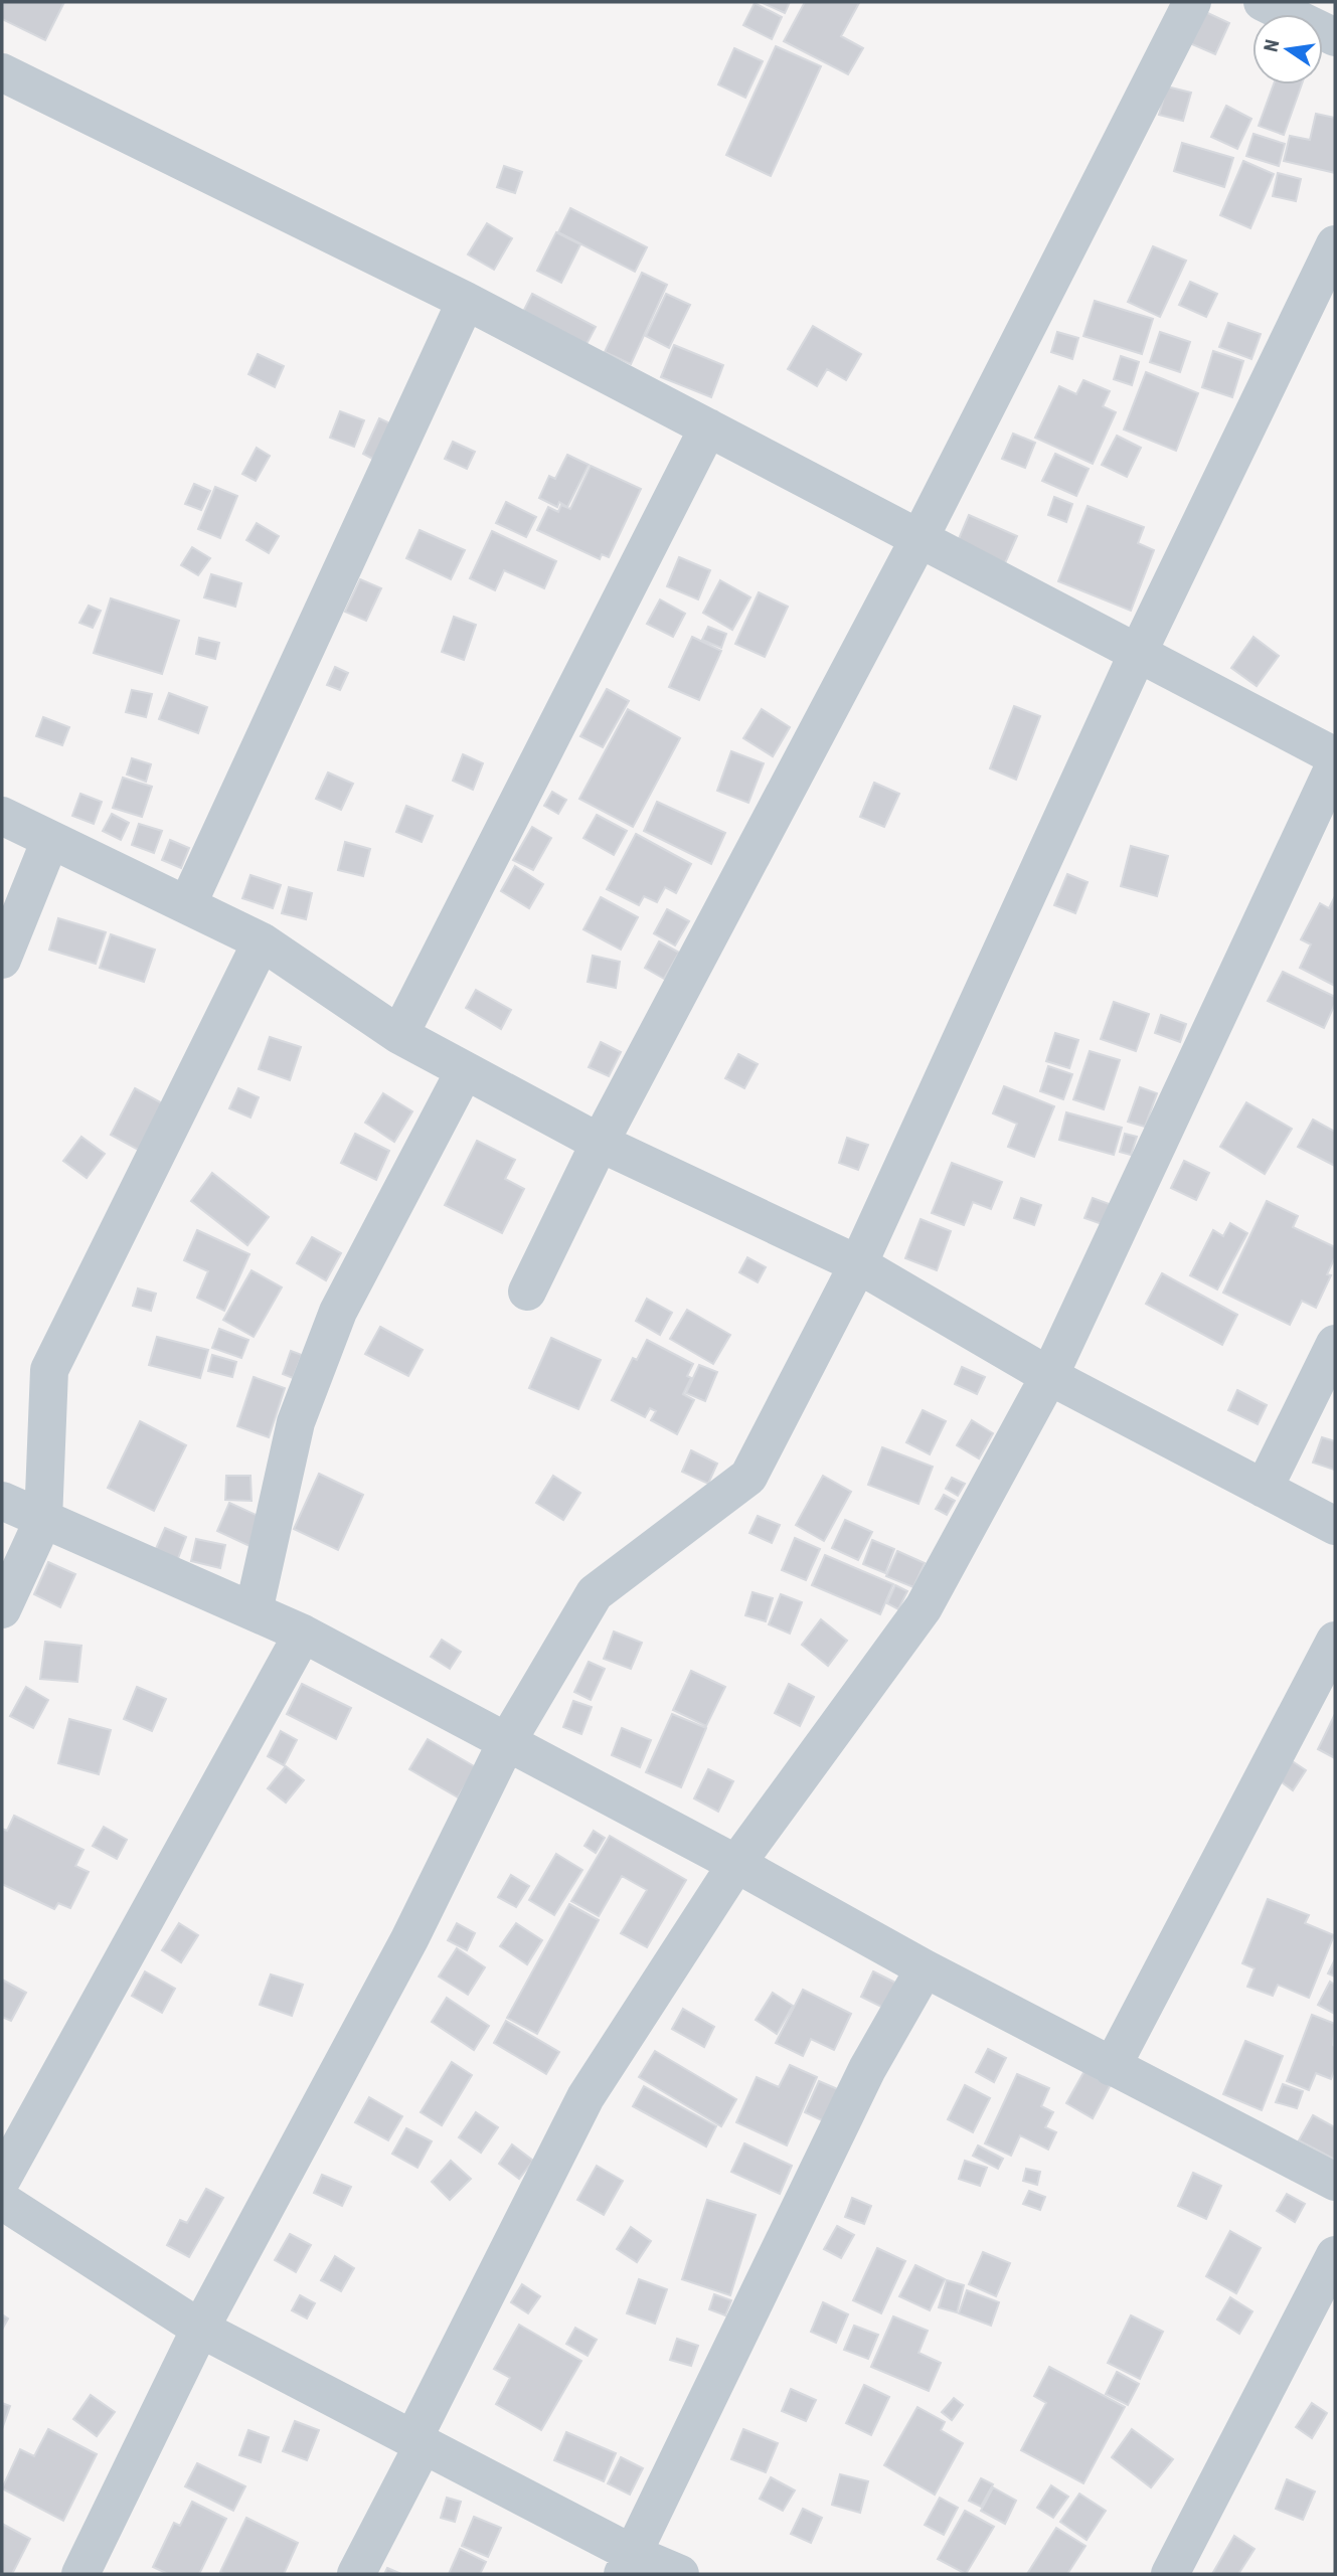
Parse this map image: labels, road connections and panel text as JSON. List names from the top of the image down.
{
  "north": "left"
}
